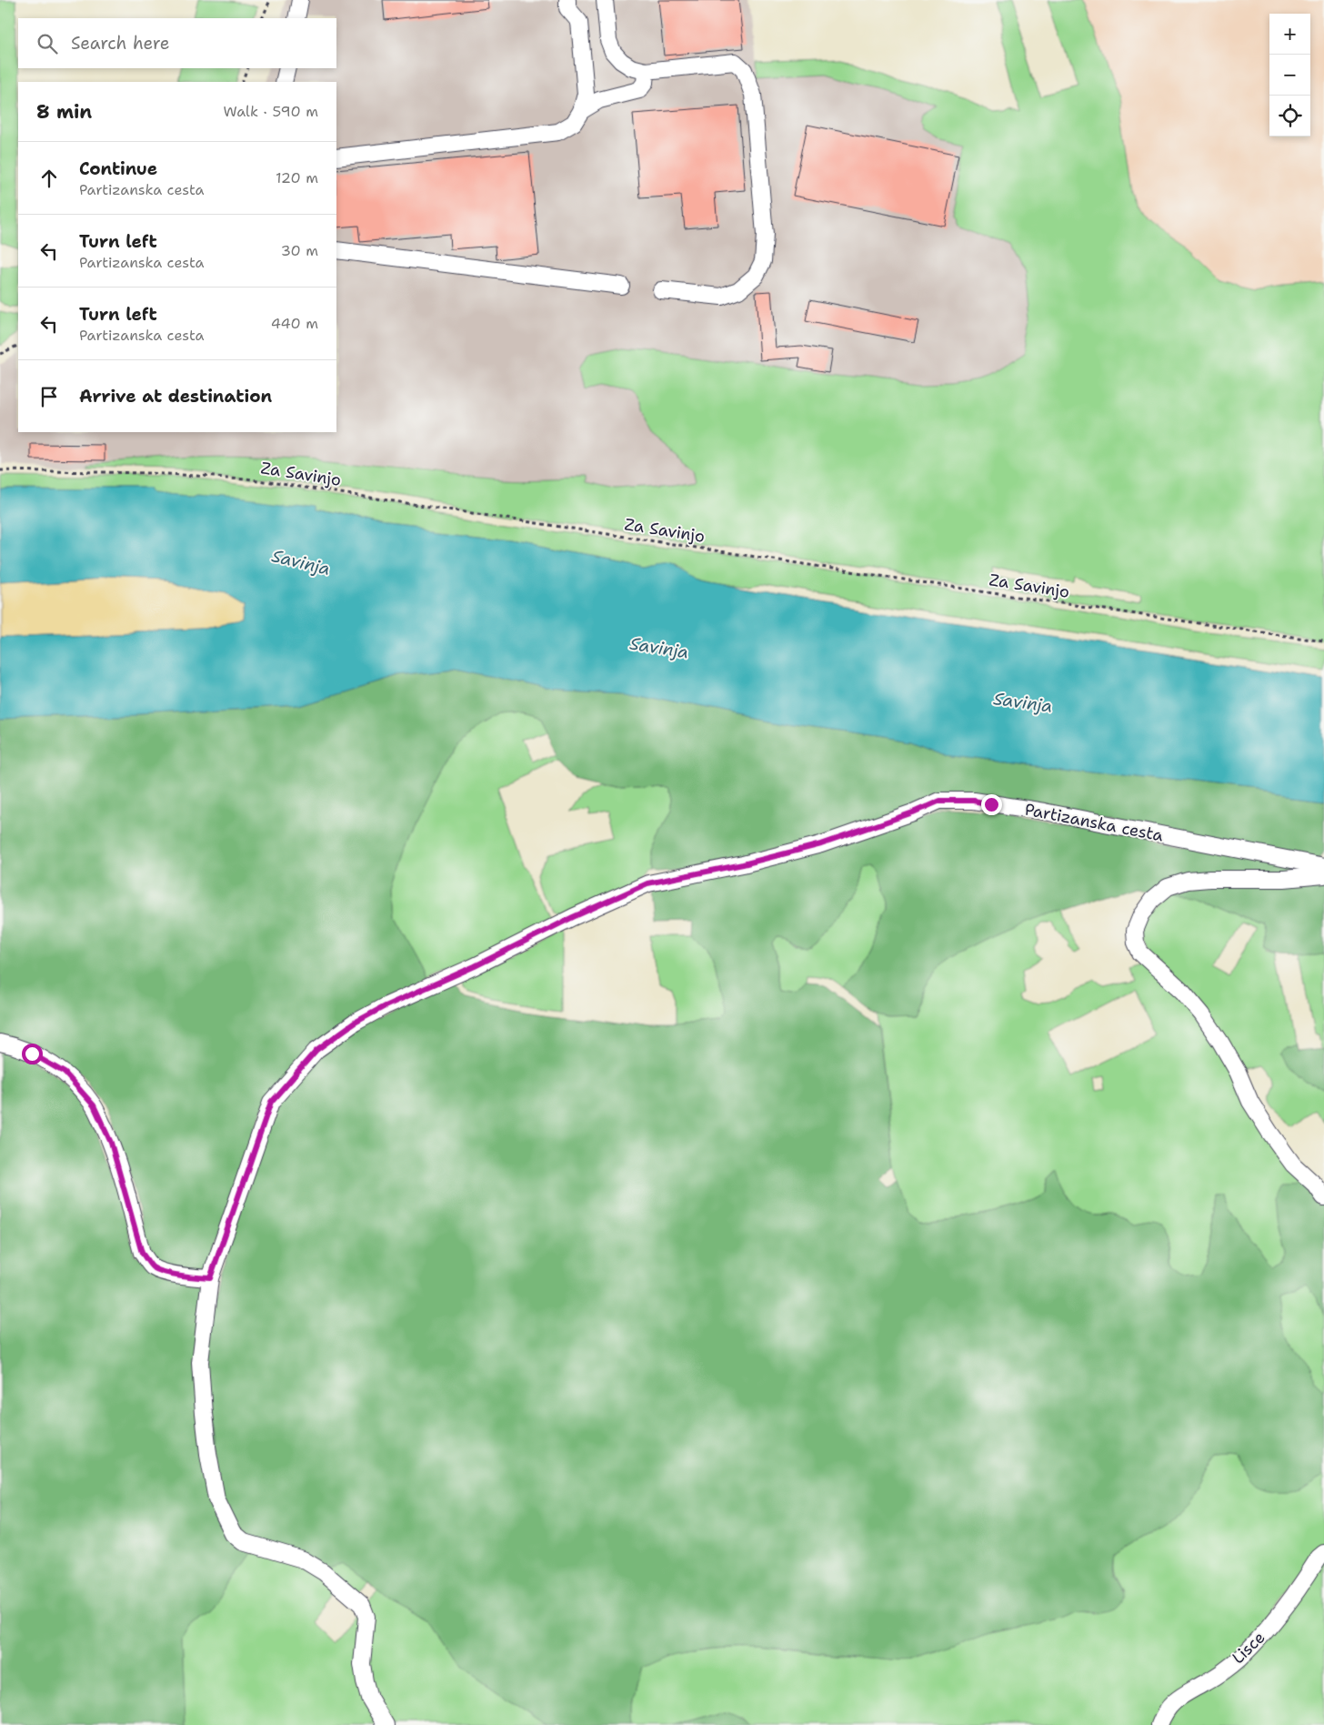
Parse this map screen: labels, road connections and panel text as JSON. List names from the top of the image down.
{
  "streets": {
    "street": ["Partizanska cesta", "Lisce"],
    "path": ["Za Savinjo"]
  },
  "water": ["Savinja"],
  "page": {
    "map_buttons": ["+", "−"],
    "search": "Search here",
    "heading": ["8 min", "Walk · 590 m"],
    "list": [
      ["Continue", "Partizanska cesta", "120 m"],
      ["Turn left", "Partizanska cesta", "30 m"],
      ["Turn left", "Partizanska cesta", "440 m"],
      "Arrive at destination"
    ]
  }
}
